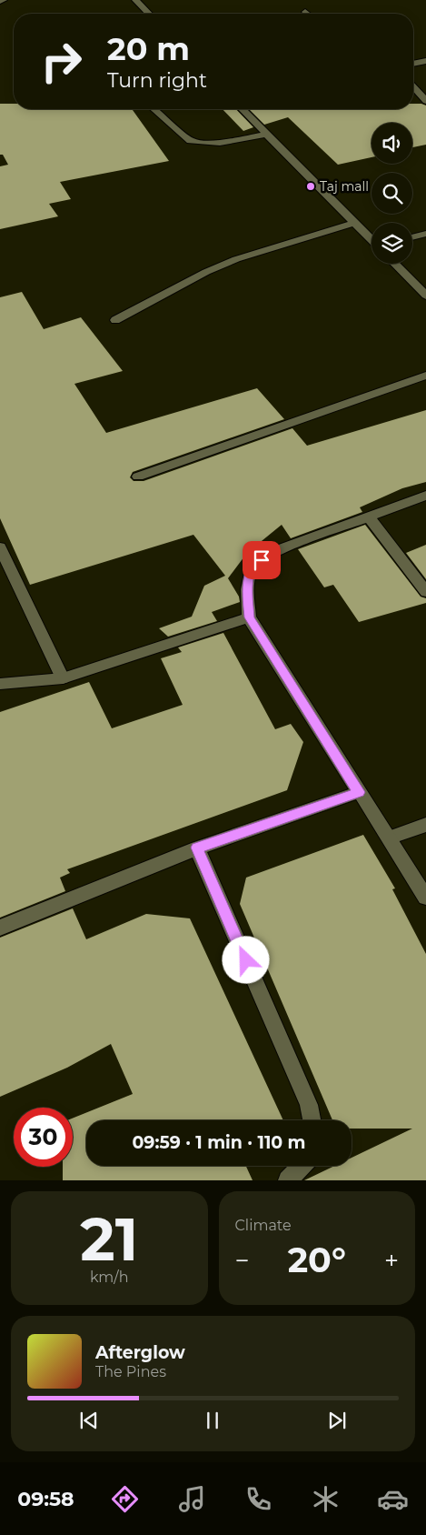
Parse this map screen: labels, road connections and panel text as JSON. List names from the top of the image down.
{
  "places": ["Taj mall"],
  "page": {
    "turn": ["20 m", "Turn right"],
    "limit": "30",
    "trip": "09:59 · 1 min · 110 m",
    "tile": [
      ["21", "km/h"],
      "Climate"
    ],
    "heat": ["−", "20°", "+"],
    "song": ["Afterglow", "The Pines"],
    "tabs": "09:58"
  }
}
